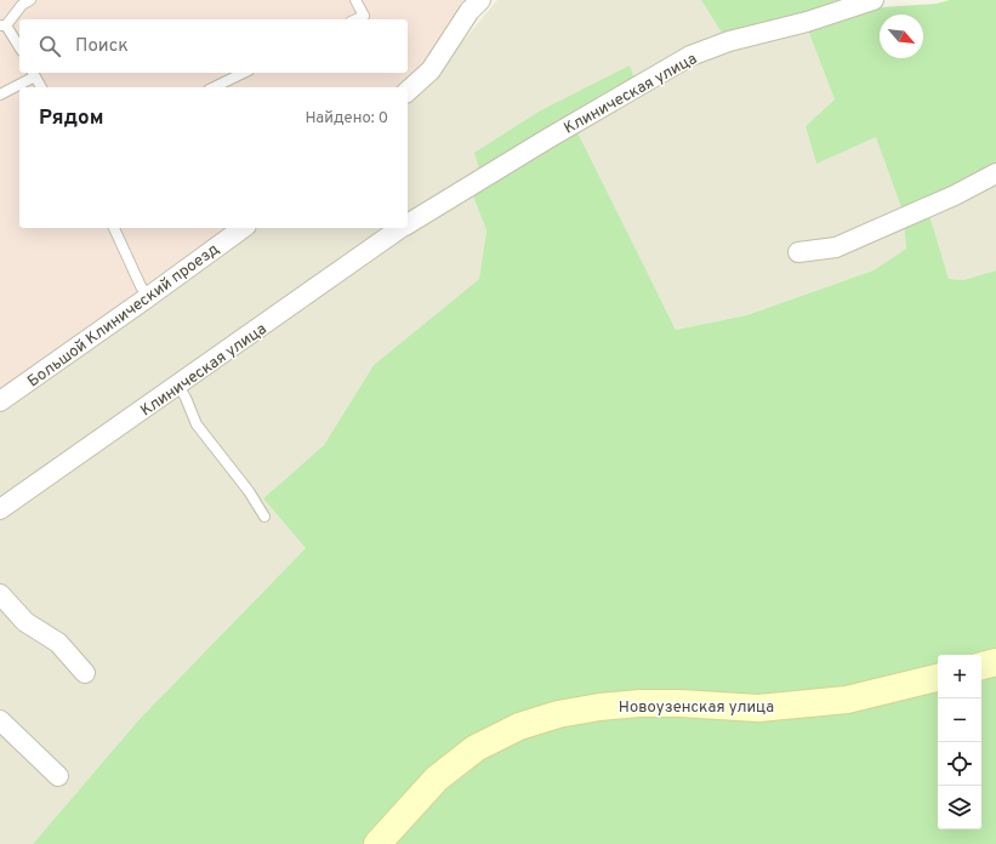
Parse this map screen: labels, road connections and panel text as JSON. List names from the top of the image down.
{
  "streets": {
    "main road": ["Новоузенская улица"],
    "street": ["Клиническая улица", "Большой Клинический проезд"]
  },
  "north": "bottom right",
  "page": {
    "search": "Поиск",
    "heading": ["Рядом", "Найдено: 0"],
    "map_buttons": ["+", "−"]
  }
}
